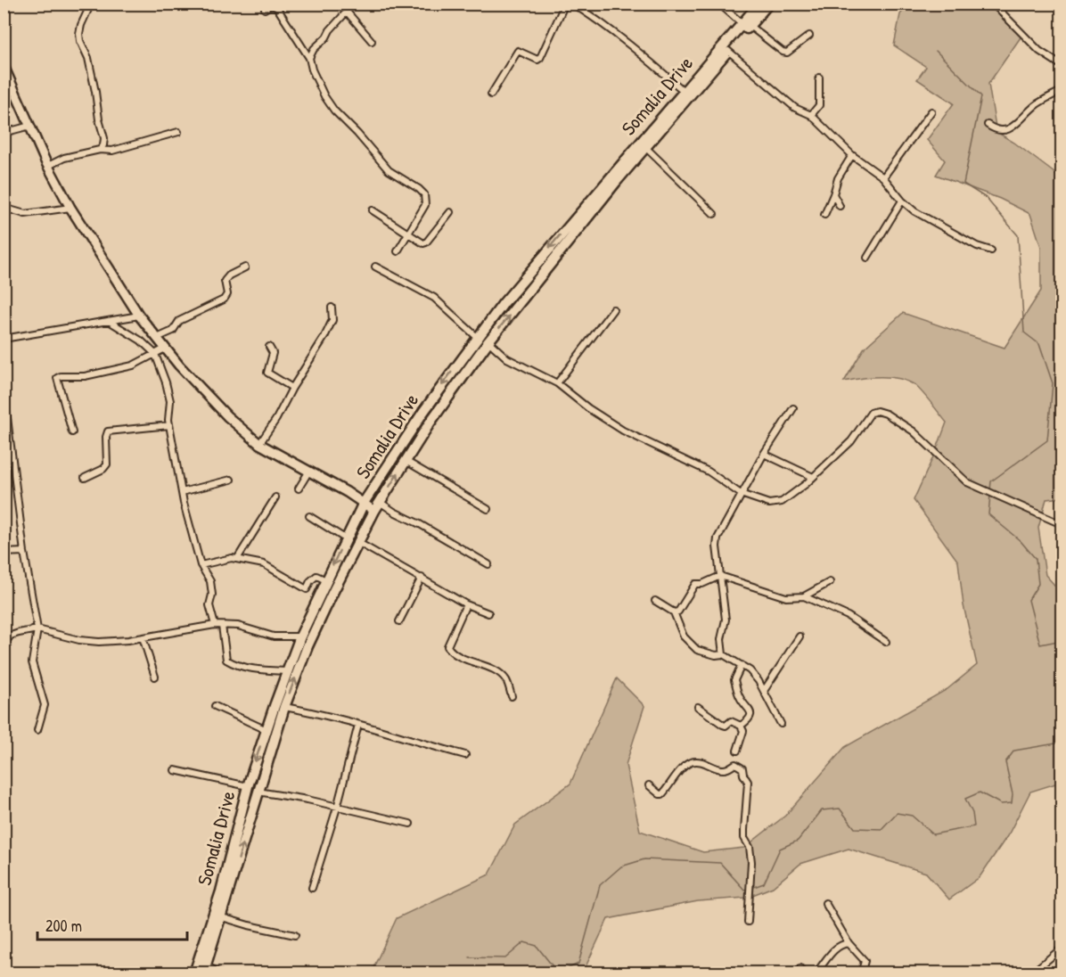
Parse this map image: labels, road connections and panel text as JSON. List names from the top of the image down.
{
  "streets": {
    "main road": ["Somalia Drive"]
  },
  "scale_bar": "200 m"
}
